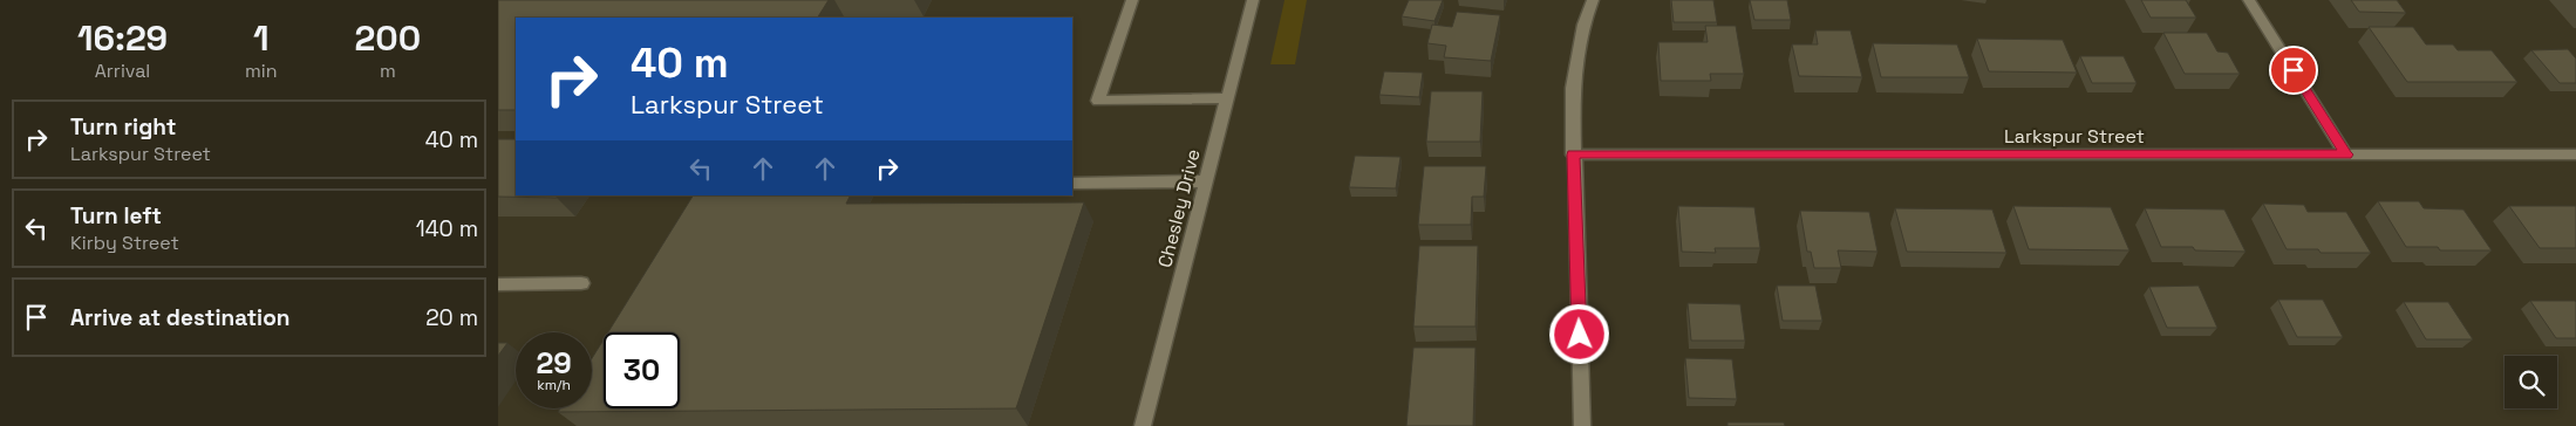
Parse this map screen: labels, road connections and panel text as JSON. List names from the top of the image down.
{
  "streets": {
    "street": ["Larkspur Street", "Chesley Drive"]
  },
  "page": {
    "eta": [
      "16:29",
      "Arrival",
      "1",
      "min",
      "200",
      "m"
    ],
    "turn": ["40 m", "Larkspur Street"],
    "list": [
      {
        "name": "Turn right",
        "note": "Larkspur Street",
        "value": "40 m"
      },
      {
        "name": "Turn left",
        "note": "Kirby Street",
        "value": "140 m"
      },
      {
        "name": "Arrive at destination",
        "value": "20 m"
      }
    ],
    "speed": "29 km/h",
    "limit": "30"
  }
}
